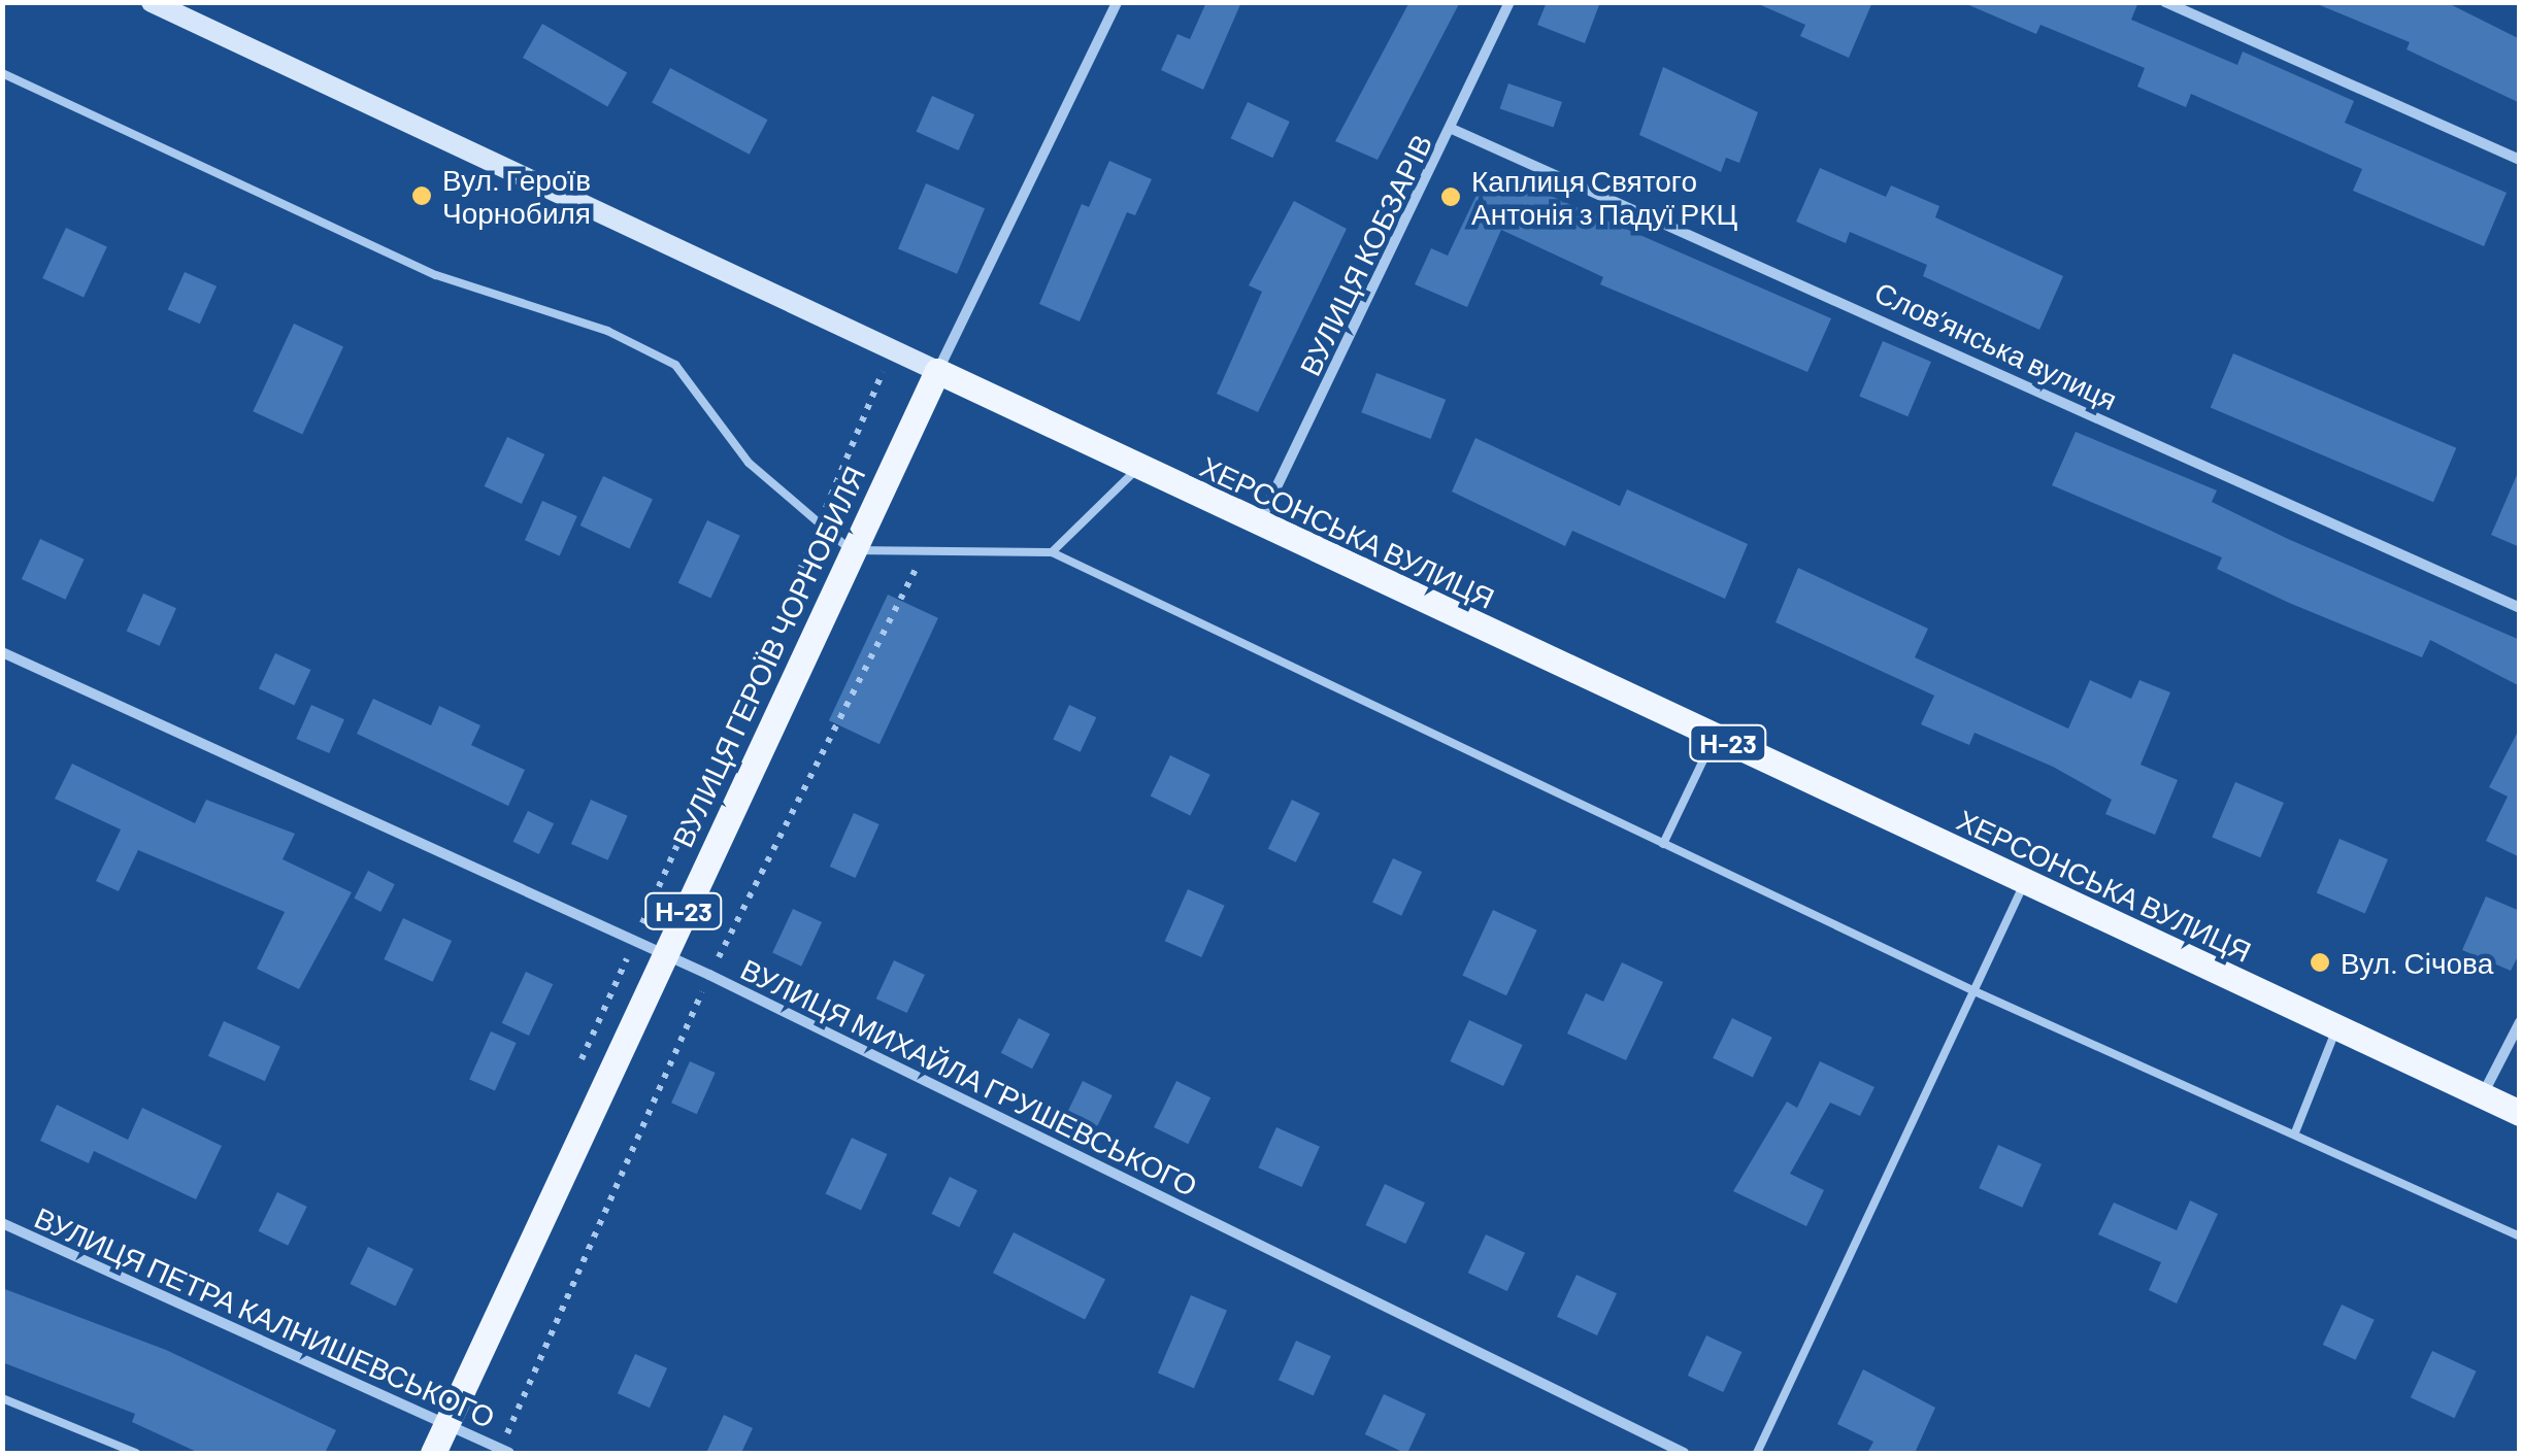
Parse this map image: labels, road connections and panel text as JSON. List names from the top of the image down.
{
  "streets": {
    "main road": ["ХЕРСОНСЬКА ВУЛИЦЯ", "ВУЛИЦЯ ГЕРОЇВ ЧОРНОБИЛЯ", "Н-23"],
    "street": [
      "ВУЛИЦЯ КОБЗАРІВ",
      "Словʼянська вулиця",
      "ВУЛИЦЯ МИХАЙЛА ГРУШЕВСЬКОГО",
      "ВУЛИЦЯ ПЕТРА КАЛНИШЕВСЬКОГО"
    ]
  },
  "crossings": [
    ["ВУЛИЦЯ КОБЗАРІВ", "Словʼянська вулиця"],
    ["ВУЛИЦЯ КОБЗАРІВ", "ХЕРСОНСЬКА ВУЛИЦЯ"],
    ["ХЕРСОНСЬКА ВУЛИЦЯ", "ВУЛИЦЯ ГЕРОЇВ ЧОРНОБИЛЯ"],
    ["ВУЛИЦЯ ГЕРОЇВ ЧОРНОБИЛЯ", "ВУЛИЦЯ МИХАЙЛА ГРУШЕВСЬКОГО"],
    ["ВУЛИЦЯ ГЕРОЇВ ЧОРНОБИЛЯ", "ВУЛИЦЯ ПЕТРА КАЛНИШЕВСЬКОГО"]
  ],
  "places": ["Вул. Героїв Чорнобиля", "Каплиця Святого Антонія з Падуї РКЦ", "Вул. Січова"]
}
